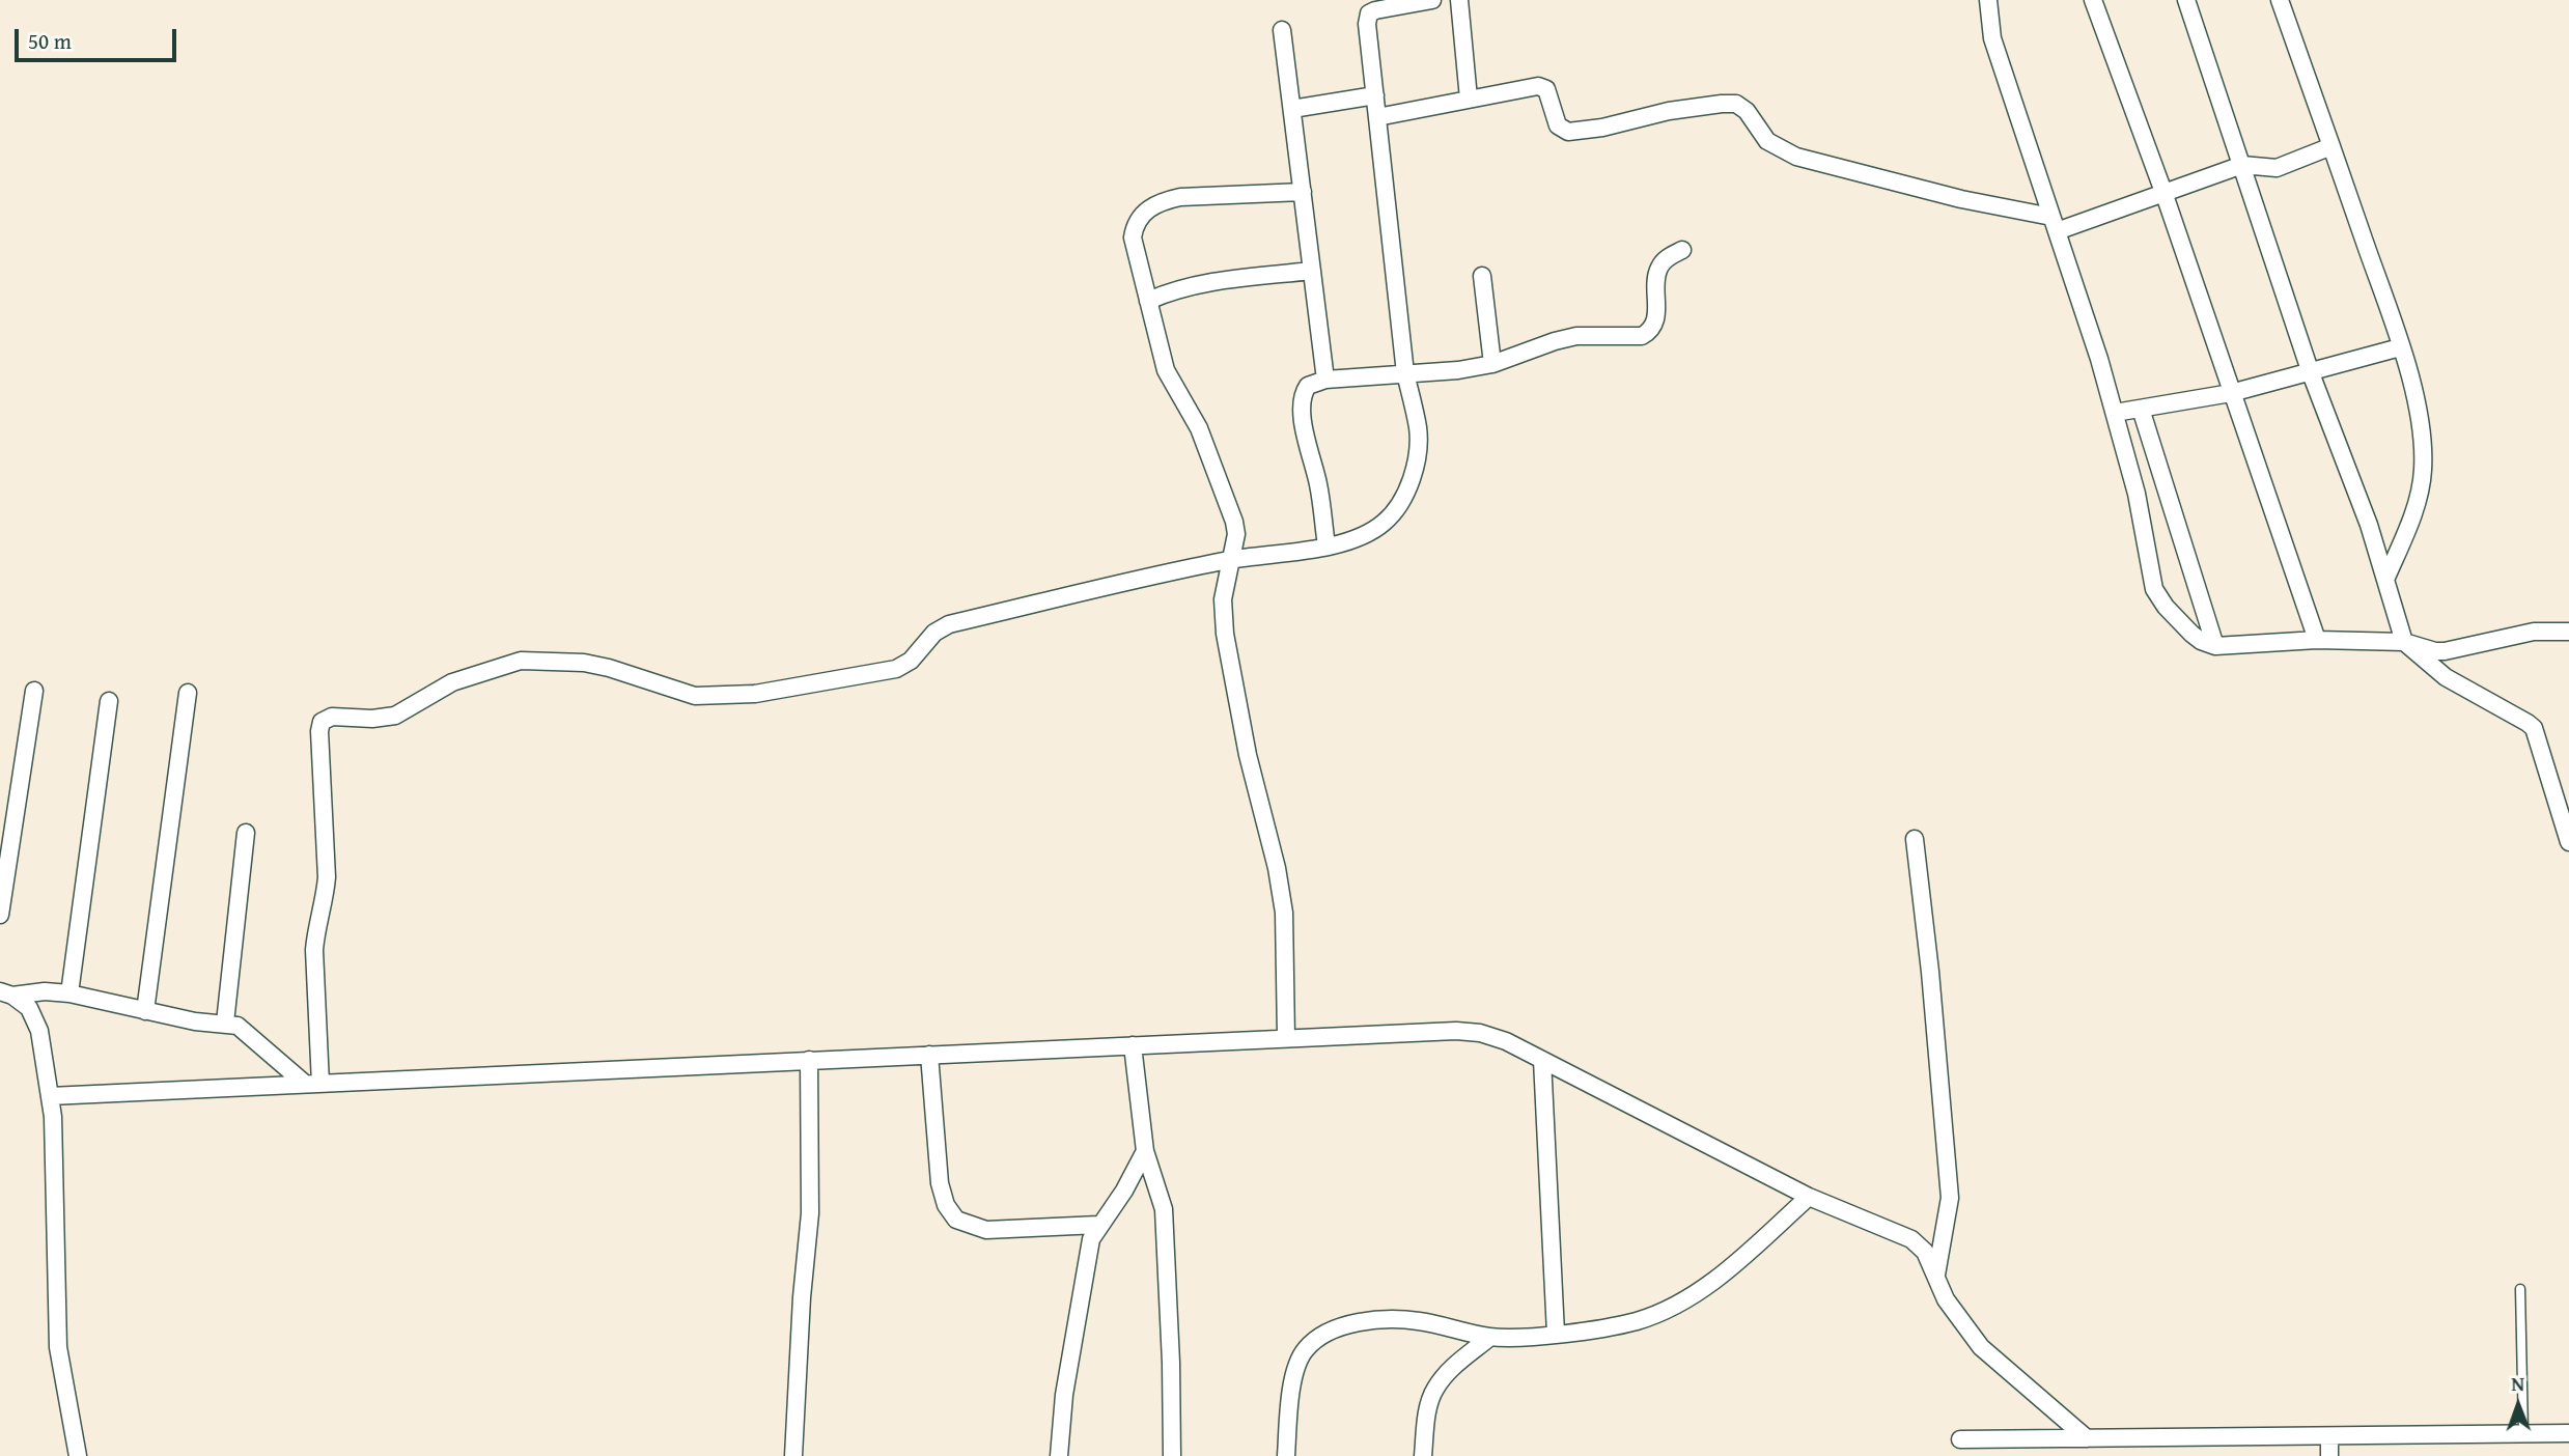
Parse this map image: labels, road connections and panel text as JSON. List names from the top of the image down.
{
  "scale_bar": "50 m",
  "north": "top"
}
